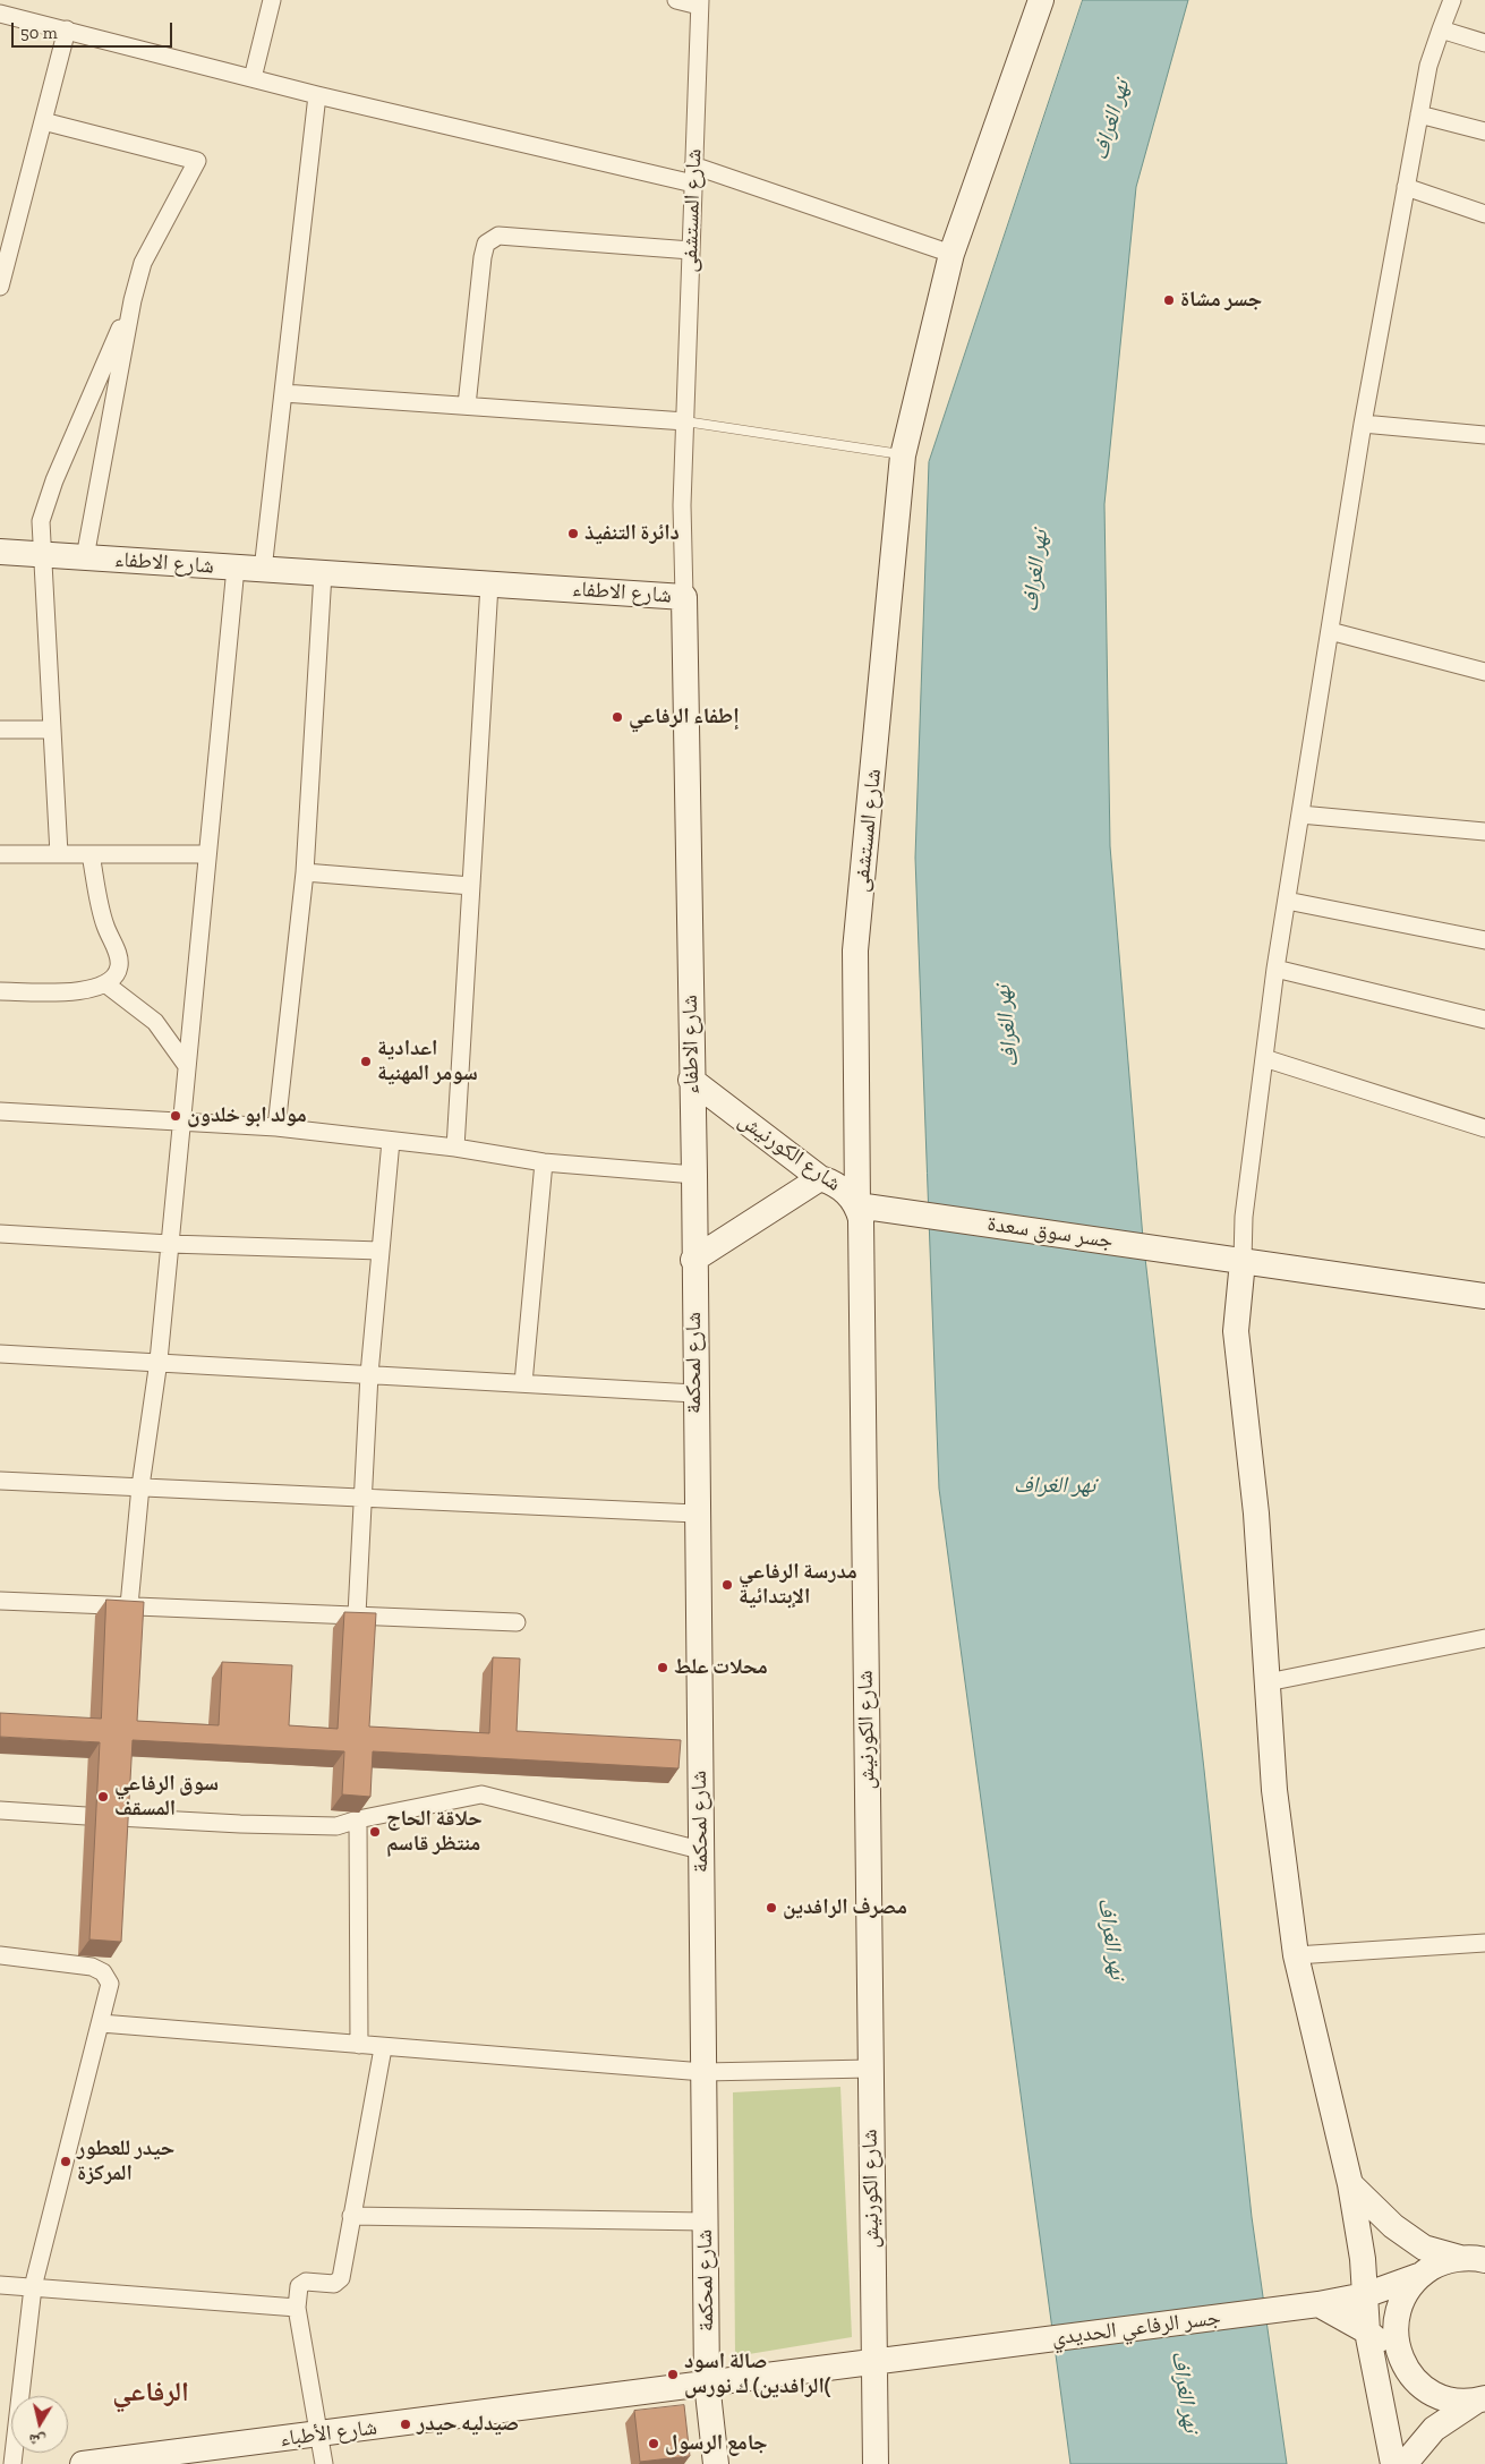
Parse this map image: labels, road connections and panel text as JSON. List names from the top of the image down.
{
  "streets": {
    "street": [
      "شارع المستشفى",
      "شارع الاطفاء",
      "شارع الكورنيش",
      "جسر سوق سعدة",
      "شارع لمحكمة",
      "جسر الرفاعي الحديدي",
      "شارع الأطباء"
    ]
  },
  "crossings": [
    ["شارع المستشفى", "شارع الاطفاء"],
    ["شارع المستشفى", "شارع الكورنيش"],
    ["شارع المستشفى", "جسر سوق سعدة"],
    ["شارع الاطفاء", "شارع الكورنيش"],
    ["شارع الاطفاء", "شارع لمحكمة"],
    ["شارع الكورنيش", "جسر سوق سعدة"],
    ["شارع الكورنيش", "جسر الرفاعي الحديدي"],
    ["شارع الكورنيش", "شارع الأطباء"],
    ["شارع لمحكمة", "شارع الأطباء"],
    ["جسر الرفاعي الحديدي", "شارع الأطباء"]
  ],
  "districts": ["الرفاعي"],
  "water": ["نهر الغراف"],
  "places": [
    "جسر مشاة",
    "دائرة التنفيذ",
    "إطفاء الرفاعي",
    "اعدادية سومر المهنية",
    "مولد ابو خلدون",
    "مدرسة الرفاعي الإبتدائية",
    "محلات علط",
    "سوق الرفاعي المسقف",
    "حلاقة الحاج منتظر قاسم",
    "مصرف الرافدين",
    "حيدر للعطور المركزة",
    "صالة اسود الرافدين) ك نورس(",
    "صيدليه حيدر",
    "جامع الرسول"
  ],
  "scale_bar": "50 m",
  "north": "bottom"
}
